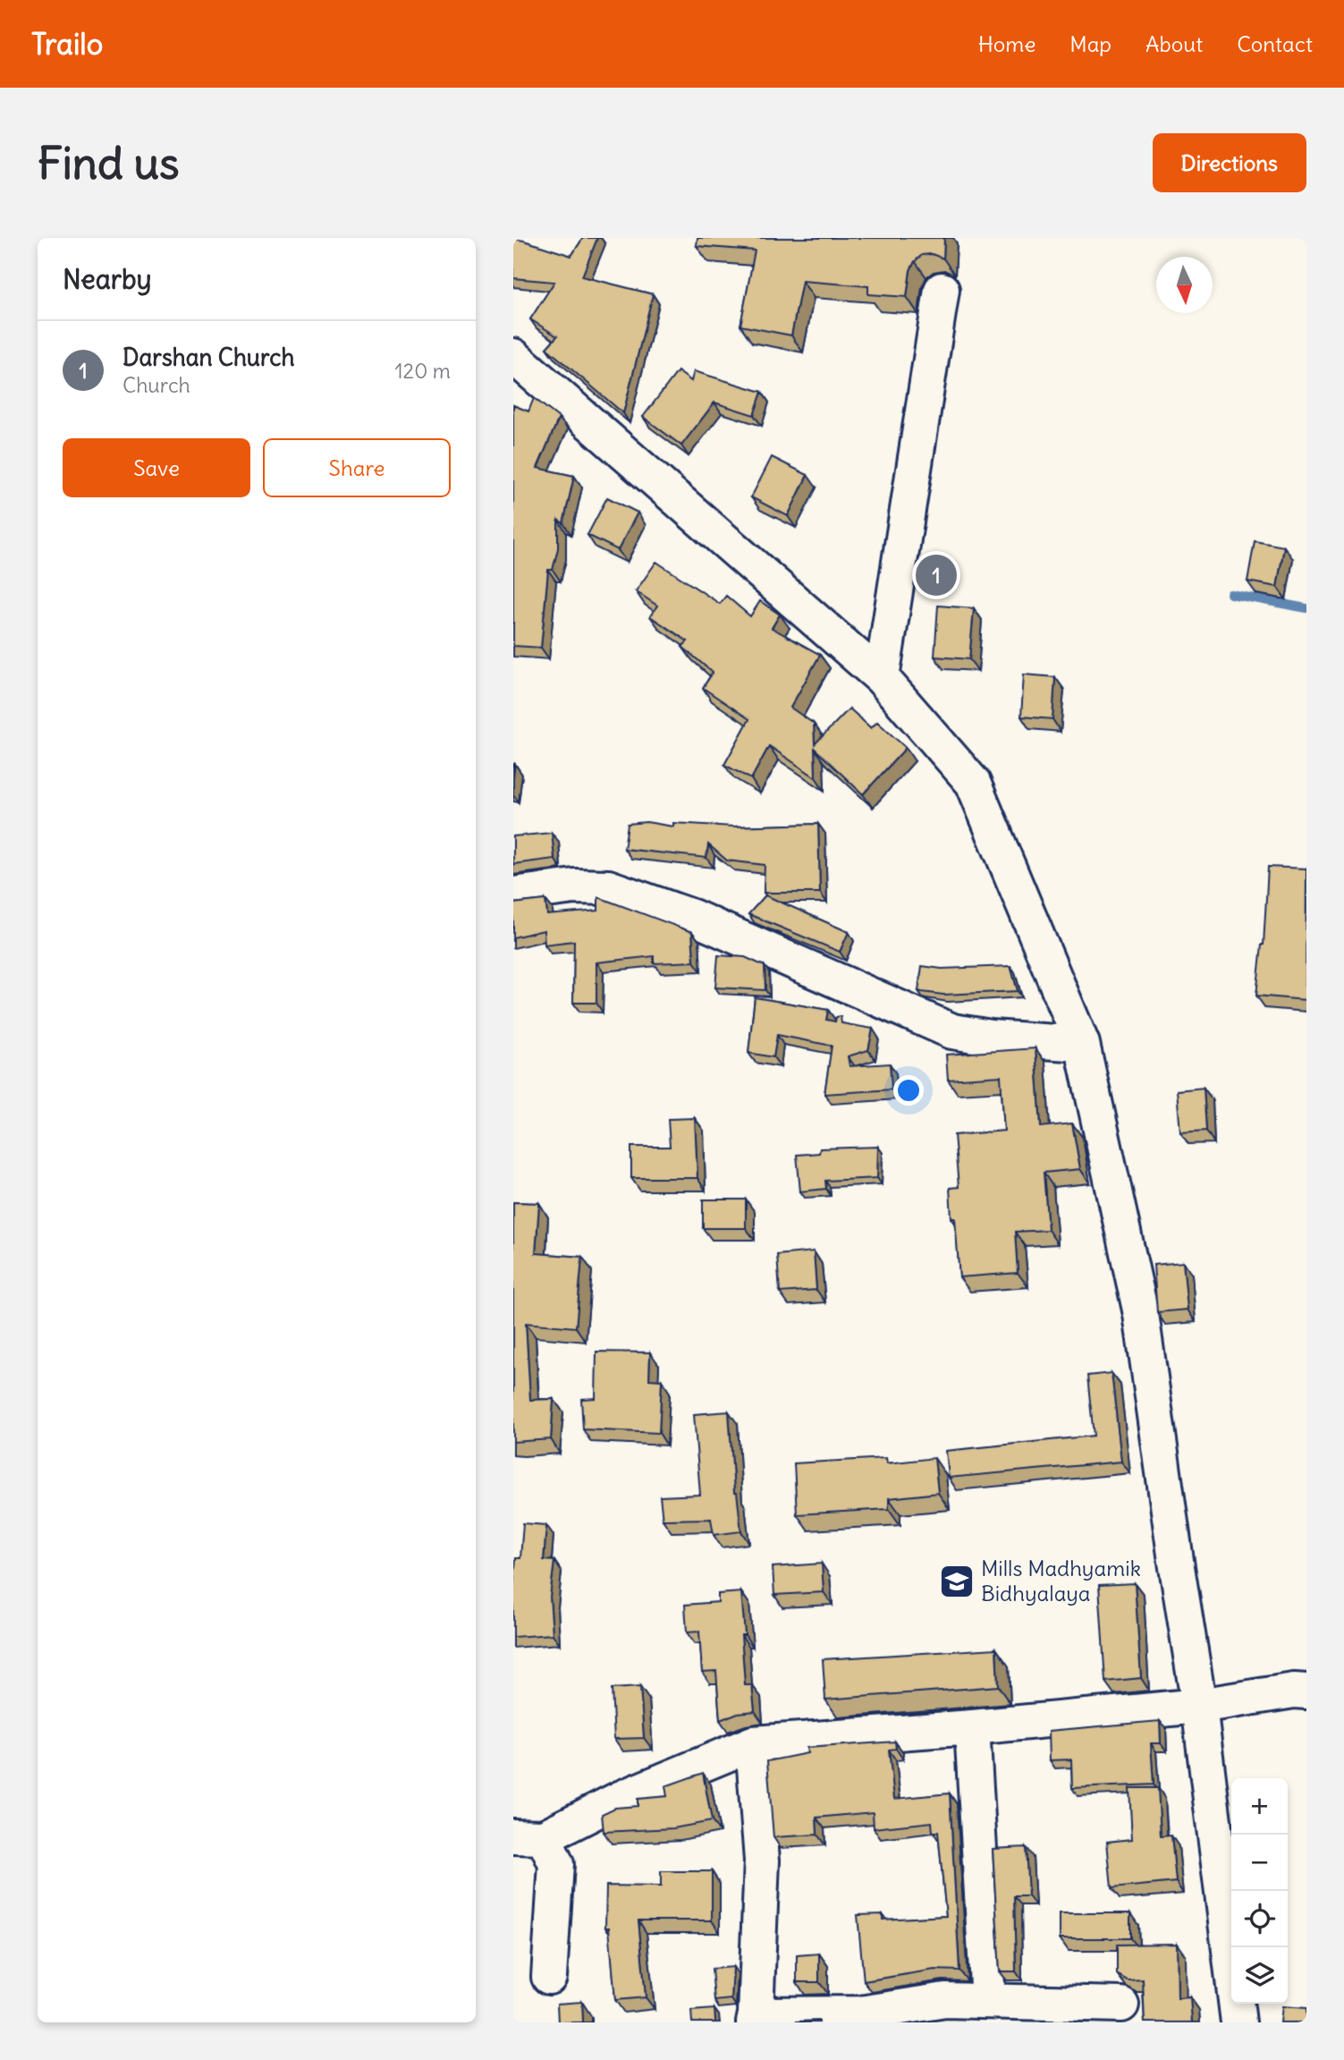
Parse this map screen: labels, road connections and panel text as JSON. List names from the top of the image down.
{
  "places": {
    "school or university": ["Mills Madhyamik Bidhyalaya"]
  },
  "north": "bottom",
  "page": {
    "header": "Trailo",
    "nav": [
      "Home",
      "Map",
      "About",
      "Contact"
    ],
    "buttons": [
      "Directions",
      ["Save", "Share"]
    ],
    "title": "Find us",
    "heading": "Nearby",
    "list": [
      {
        "mark": "1",
        "name": "Darshan Church",
        "note": "Church",
        "value": "120 m"
      }
    ],
    "pins": "1",
    "map_buttons": ["+", "−"]
  }
}
